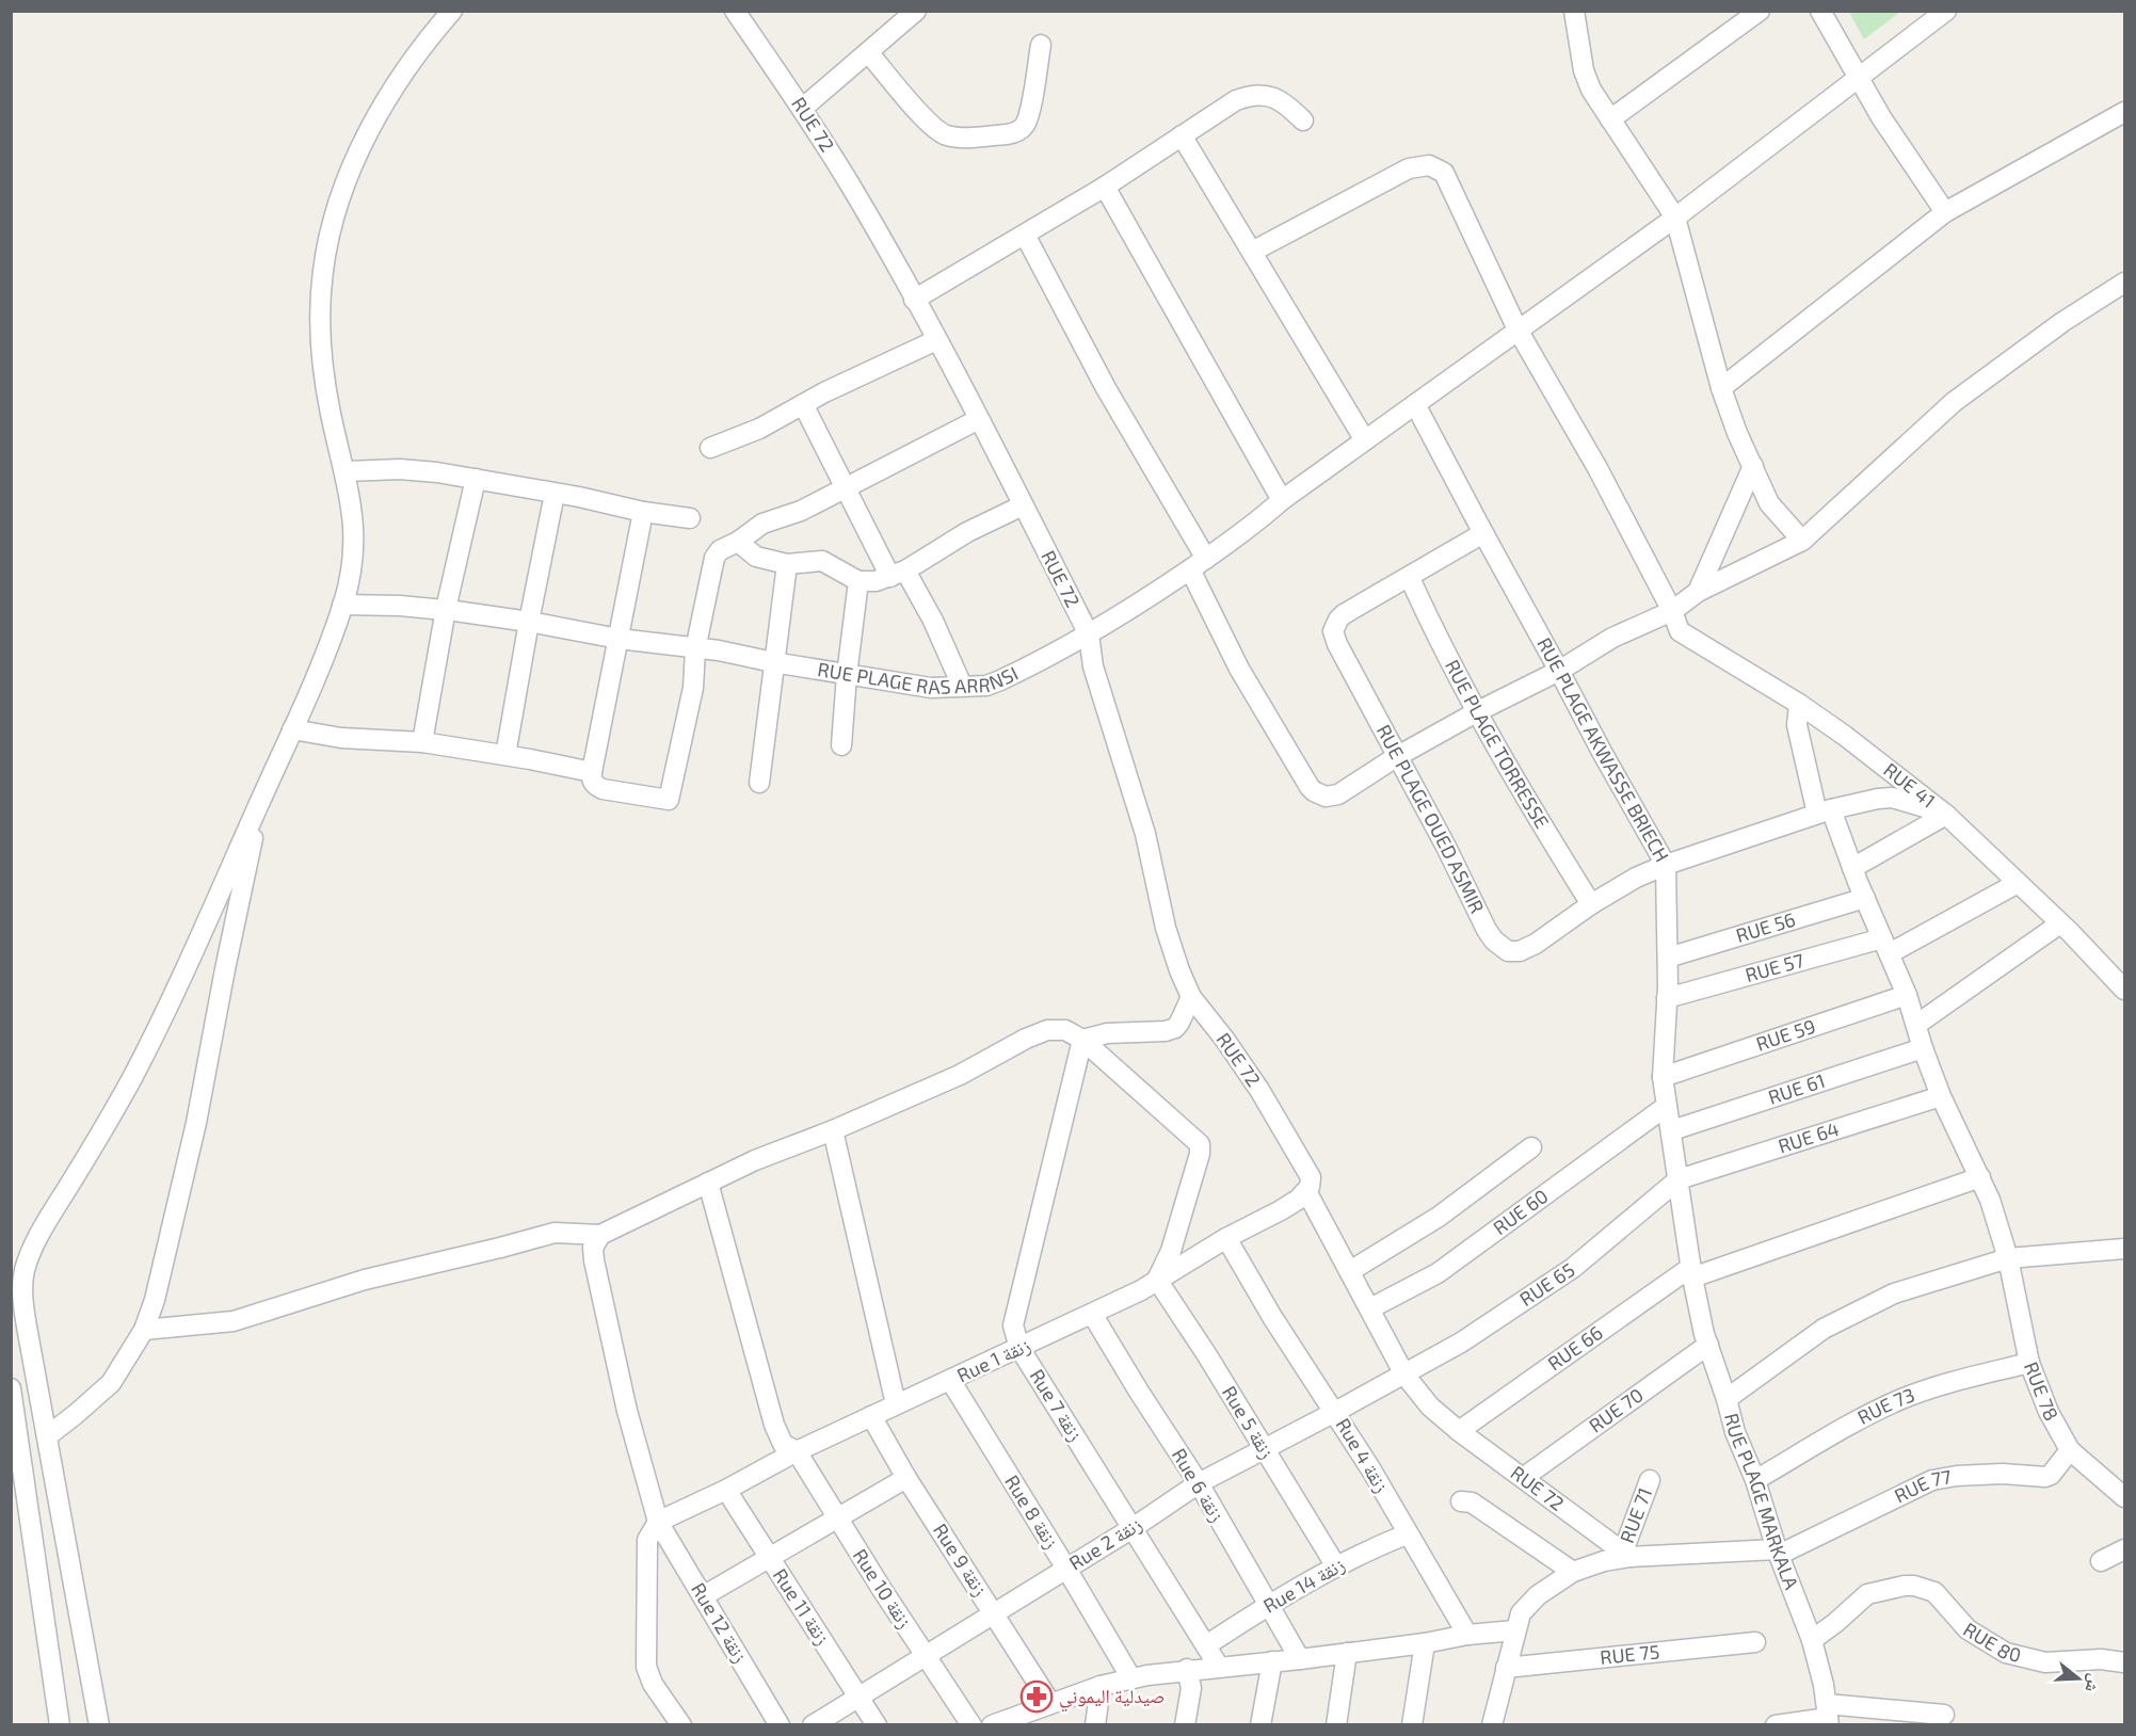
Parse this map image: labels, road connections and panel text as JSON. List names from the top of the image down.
{
  "streets": {
    "street": [
      "RUE 72",
      "RUE PLAGE RAS ARRNSI",
      "RUE PLAGE TORRESSE",
      "RUE PLAGE AKWASSE BRIECH",
      "RUE 41",
      "RUE PLAGE OUED ASMIR",
      "RUE 56",
      "RUE 57",
      "RUE 59",
      "RUE 61",
      "RUE 64",
      "RUE 60",
      "RUE 65",
      "RUE 66",
      "Rue 1 زنقة",
      "RUE 78",
      "Rue 7 زنقة",
      "RUE 73",
      "RUE 70",
      "Rue 5 زنقة",
      "Rue 4 زنقة",
      "Rue 6 زنقة",
      "RUE 77",
      "RUE PLAGE MARKALA",
      "Rue 8 زنقة",
      "RUE 71",
      "Rue 2 زنقة",
      "Rue 9 زنقة",
      "Rue 14 زنقة",
      "Rue 10 زنقة",
      "Rue 11 زنقة",
      "Rue 12 زنقة",
      "RUE 80",
      "RUE 75"
    ]
  },
  "crossings": [
    ["RUE 72", "RUE PLAGE RAS ARRNSI"],
    ["RUE 72", "RUE 60"],
    ["RUE 72", "RUE 65"],
    ["RUE 72", "RUE 66"],
    ["RUE 72", "Rue 1 زنقة"],
    ["RUE 72", "RUE 70"],
    ["RUE 72", "RUE 71"],
    ["RUE 72", "Rue 2 زنقة"],
    ["RUE PLAGE RAS ARRNSI", "RUE PLAGE AKWASSE BRIECH"],
    ["RUE PLAGE RAS ARRNSI", "RUE 41"],
    ["RUE PLAGE TORRESSE", "RUE PLAGE OUED ASMIR"],
    ["RUE PLAGE AKWASSE BRIECH", "RUE PLAGE OUED ASMIR"],
    ["RUE PLAGE AKWASSE BRIECH", "RUE 56"],
    ["RUE PLAGE AKWASSE BRIECH", "RUE 57"],
    ["RUE PLAGE AKWASSE BRIECH", "RUE 59"],
    ["RUE PLAGE AKWASSE BRIECH", "RUE 61"],
    ["RUE PLAGE AKWASSE BRIECH", "RUE 64"],
    ["RUE PLAGE AKWASSE BRIECH", "RUE 60"],
    ["RUE PLAGE AKWASSE BRIECH", "RUE 65"],
    ["RUE PLAGE AKWASSE BRIECH", "RUE 66"],
    ["RUE PLAGE AKWASSE BRIECH", "RUE PLAGE MARKALA"],
    ["RUE 41", "RUE 78"],
    ["RUE 56", "RUE 78"],
    ["RUE 57", "RUE 78"],
    ["RUE 59", "RUE 78"],
    ["RUE 61", "RUE 78"],
    ["RUE 64", "RUE 65"],
    ["RUE 64", "RUE 78"],
    ["RUE 65", "Rue 2 زنقة"],
    ["RUE 66", "RUE 78"],
    ["RUE 66", "RUE PLAGE MARKALA"],
    ["Rue 1 زنقة", "Rue 7 زنقة"],
    ["Rue 1 زنقة", "Rue 5 زنقة"],
    ["Rue 1 زنقة", "Rue 4 زنقة"],
    ["Rue 1 زنقة", "Rue 6 زنقة"],
    ["Rue 1 زنقة", "Rue 8 زنقة"],
    ["Rue 1 زنقة", "Rue 9 زنقة"],
    ["Rue 1 زنقة", "Rue 10 زنقة"],
    ["Rue 1 زنقة", "Rue 11 زنقة"],
    ["Rue 1 زنقة", "Rue 12 زنقة"],
    ["RUE 78", "RUE 73"],
    ["RUE 78", "RUE 77"],
    ["Rue 7 زنقة", "Rue 2 زنقة"],
    ["Rue 7 زنقة", "Rue 14 زنقة"],
    ["RUE 73", "RUE PLAGE MARKALA"],
    ["RUE 70", "RUE PLAGE MARKALA"],
    ["Rue 5 زنقة", "Rue 2 زنقة"],
    ["Rue 5 زنقة", "Rue 14 زنقة"],
    ["Rue 4 زنقة", "Rue 2 زنقة"],
    ["Rue 4 زنقة", "Rue 14 زنقة"],
    ["Rue 6 زنقة", "Rue 2 زنقة"],
    ["Rue 6 زنقة", "Rue 14 زنقة"],
    ["RUE 77", "RUE PLAGE MARKALA"],
    ["RUE PLAGE MARKALA", "RUE 80"],
    ["Rue 8 زنقة", "Rue 2 زنقة"],
    ["Rue 2 زنقة", "Rue 9 زنقة"],
    ["Rue 2 زنقة", "Rue 10 زنقة"],
    ["Rue 2 زنقة", "Rue 11 زنقة"]
  ],
  "places": {
    "pharmacy": ["صيدلية اليموني"]
  },
  "north": "right"
}
